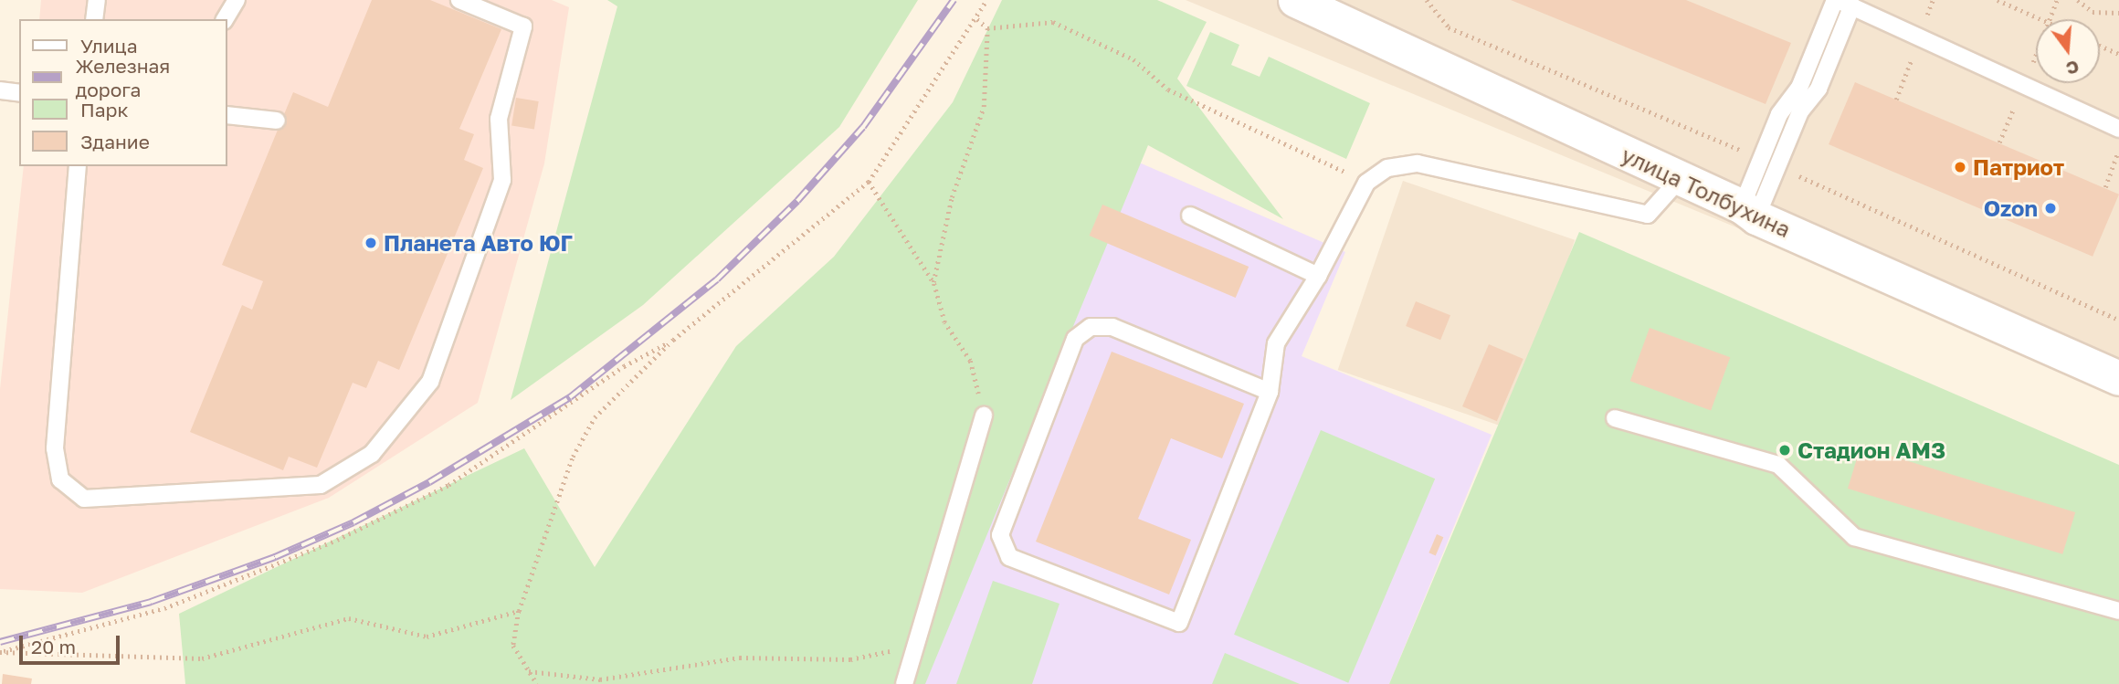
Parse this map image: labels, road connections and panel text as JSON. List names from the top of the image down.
{
  "streets": {
    "street": ["улица Толбухина"]
  },
  "places": [
    "Патриот",
    "Ozon",
    "Планета Авто ЮГ",
    "Стадион АМЗ"
  ],
  "legend": [
    "Улица",
    "Железная дорога",
    "Парк",
    "Здание"
  ],
  "scale_bar": "20 m",
  "north": "bottom"
}
